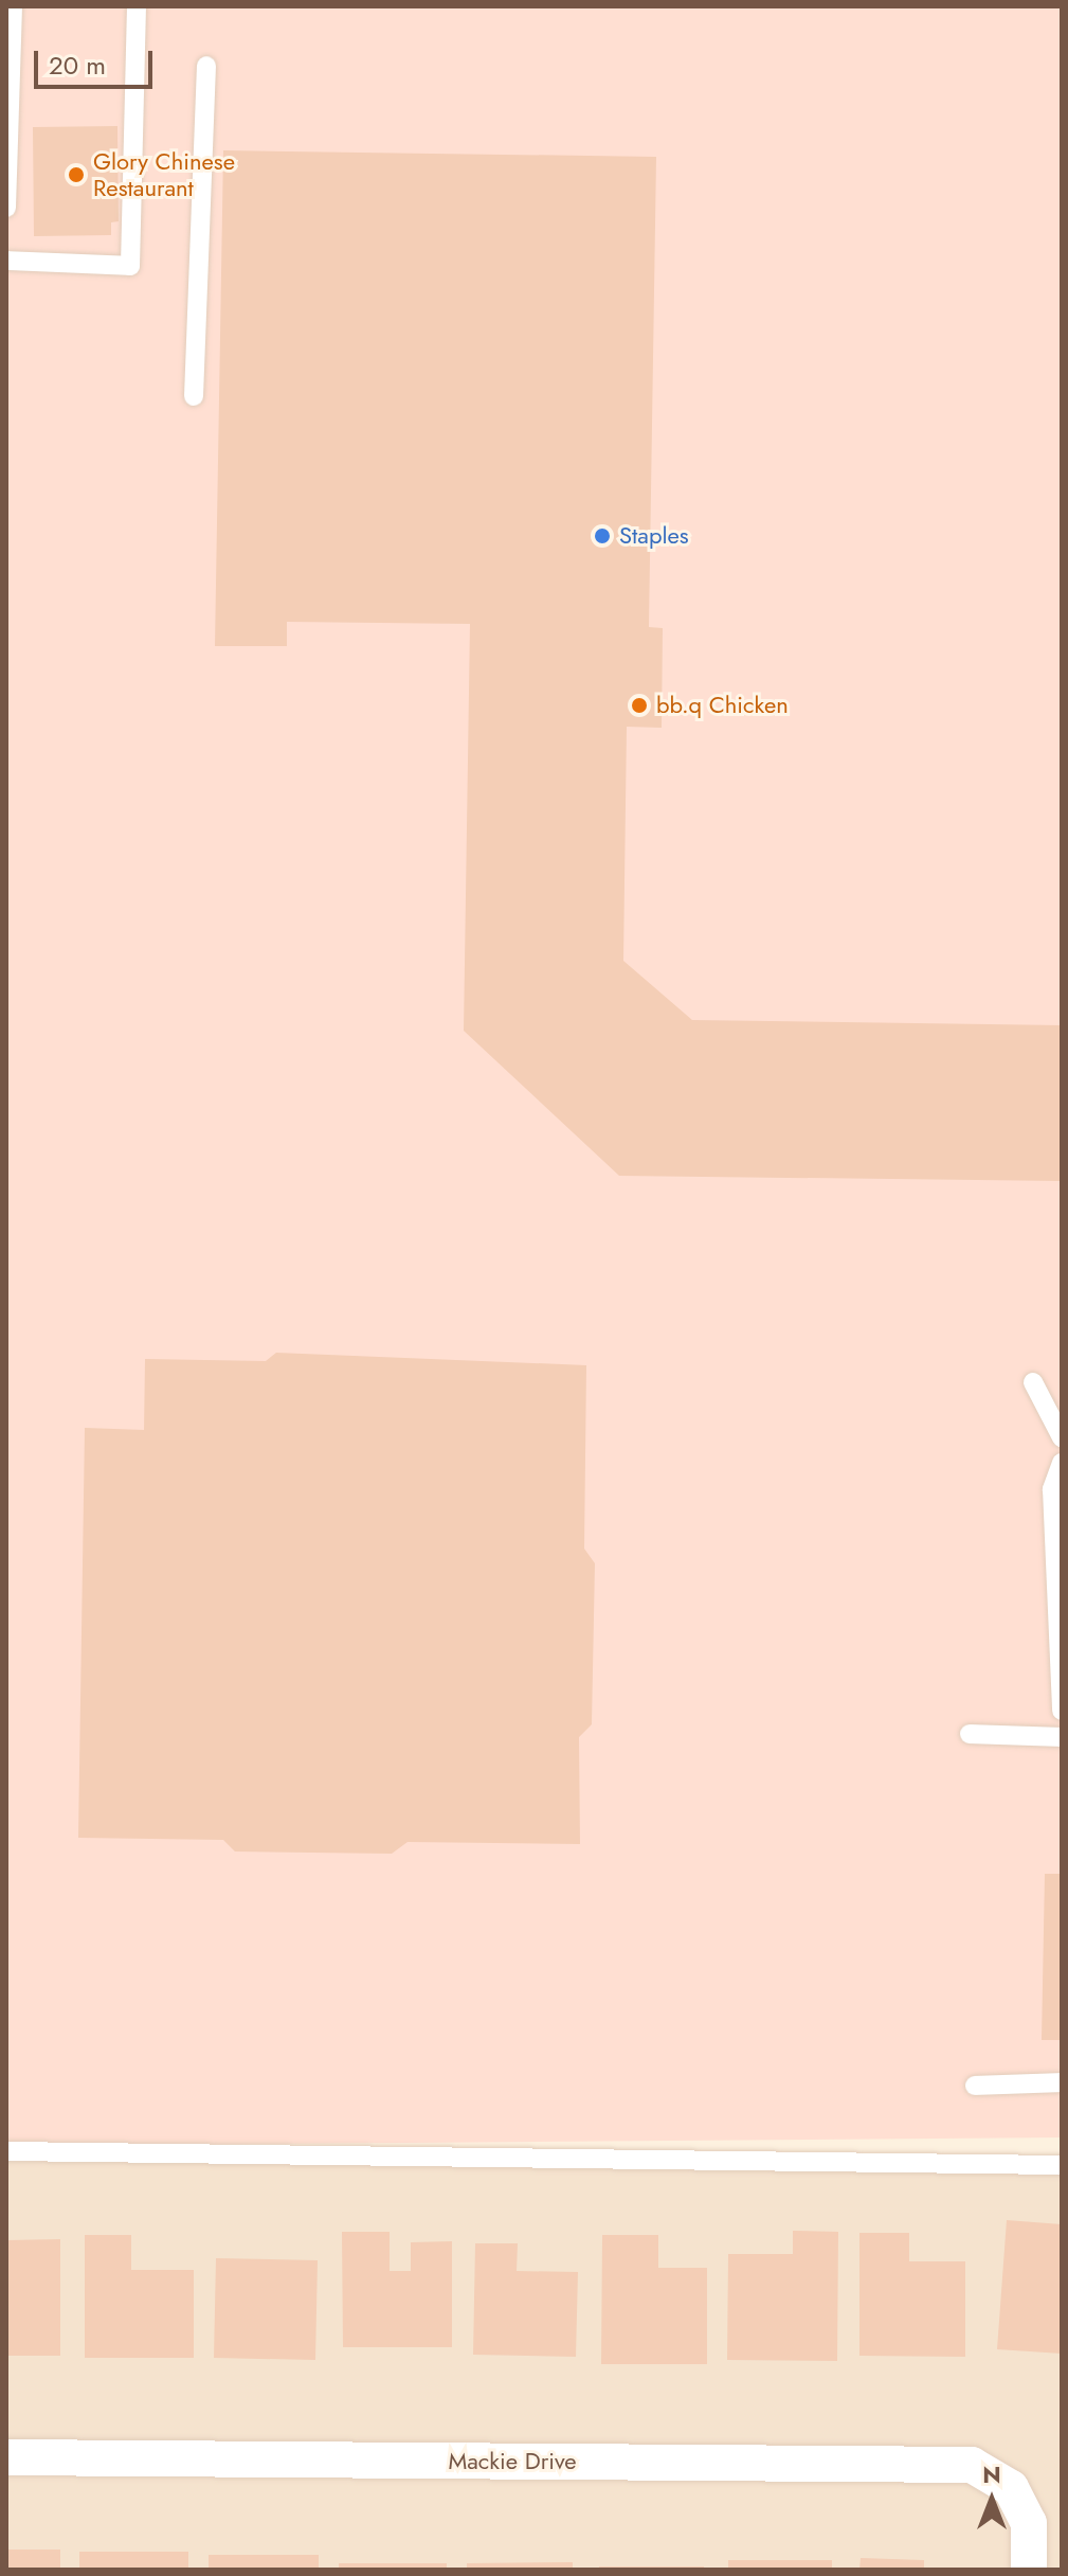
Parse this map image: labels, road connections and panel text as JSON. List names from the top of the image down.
{
  "streets": {
    "street": ["Mackie Drive"]
  },
  "places": ["Glory Chinese Restaurant", "Staples", "bb.q Chicken"],
  "scale_bar": "20 m",
  "north": "top"
}
